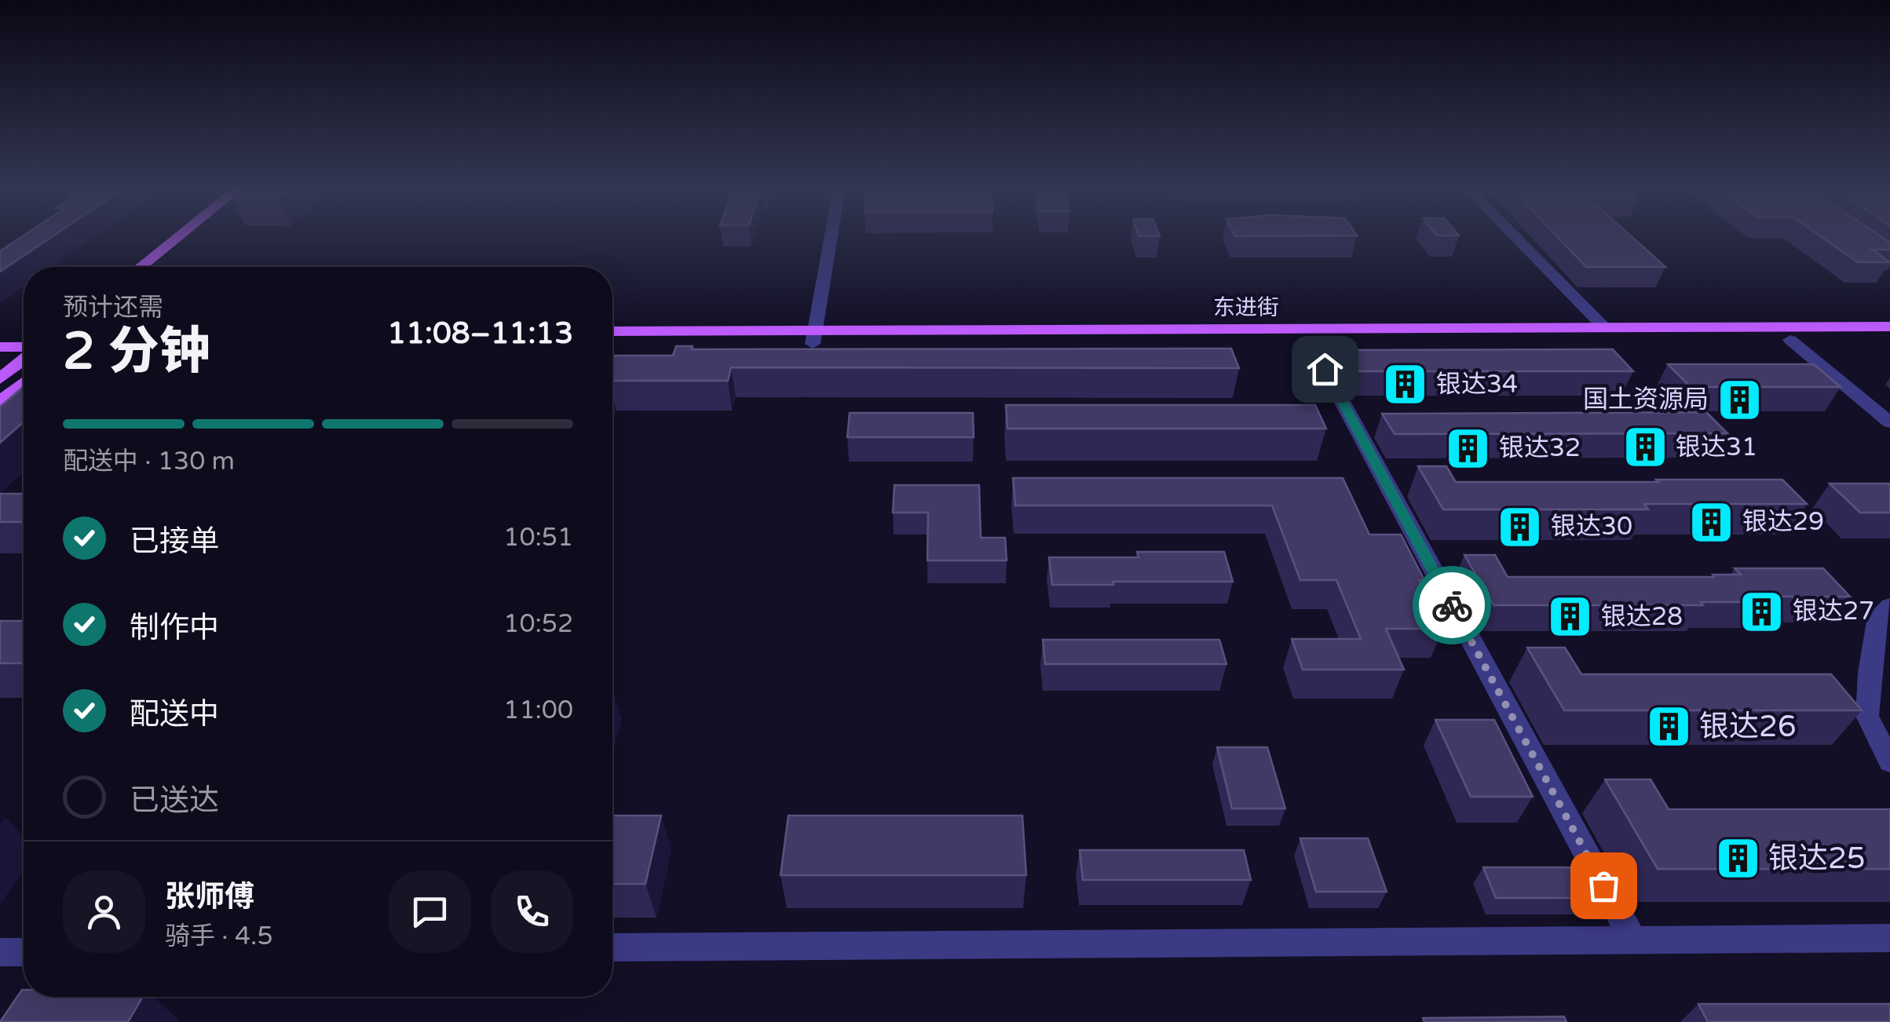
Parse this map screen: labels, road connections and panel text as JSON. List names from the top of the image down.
{
  "streets": {
    "main road": ["东进街"]
  },
  "places": {
    "building": [
      "银达34",
      "国土资源局",
      "银达31",
      "银达32",
      "银达29",
      "银达30",
      "银达27",
      "银达28",
      "银达26",
      "银达25"
    ]
  },
  "page": {
    "heading": ["2 分钟", "预计还需", "11:08–11:13"],
    "panel": ["张师傅", "骑手 · 4.5"],
    "bar": "配送中 · 130 m",
    "list": [
      ["已接单", "10:51"],
      ["制作中", "10:52"],
      ["配送中", "11:00"],
      "已送达"
    ]
  }
}
